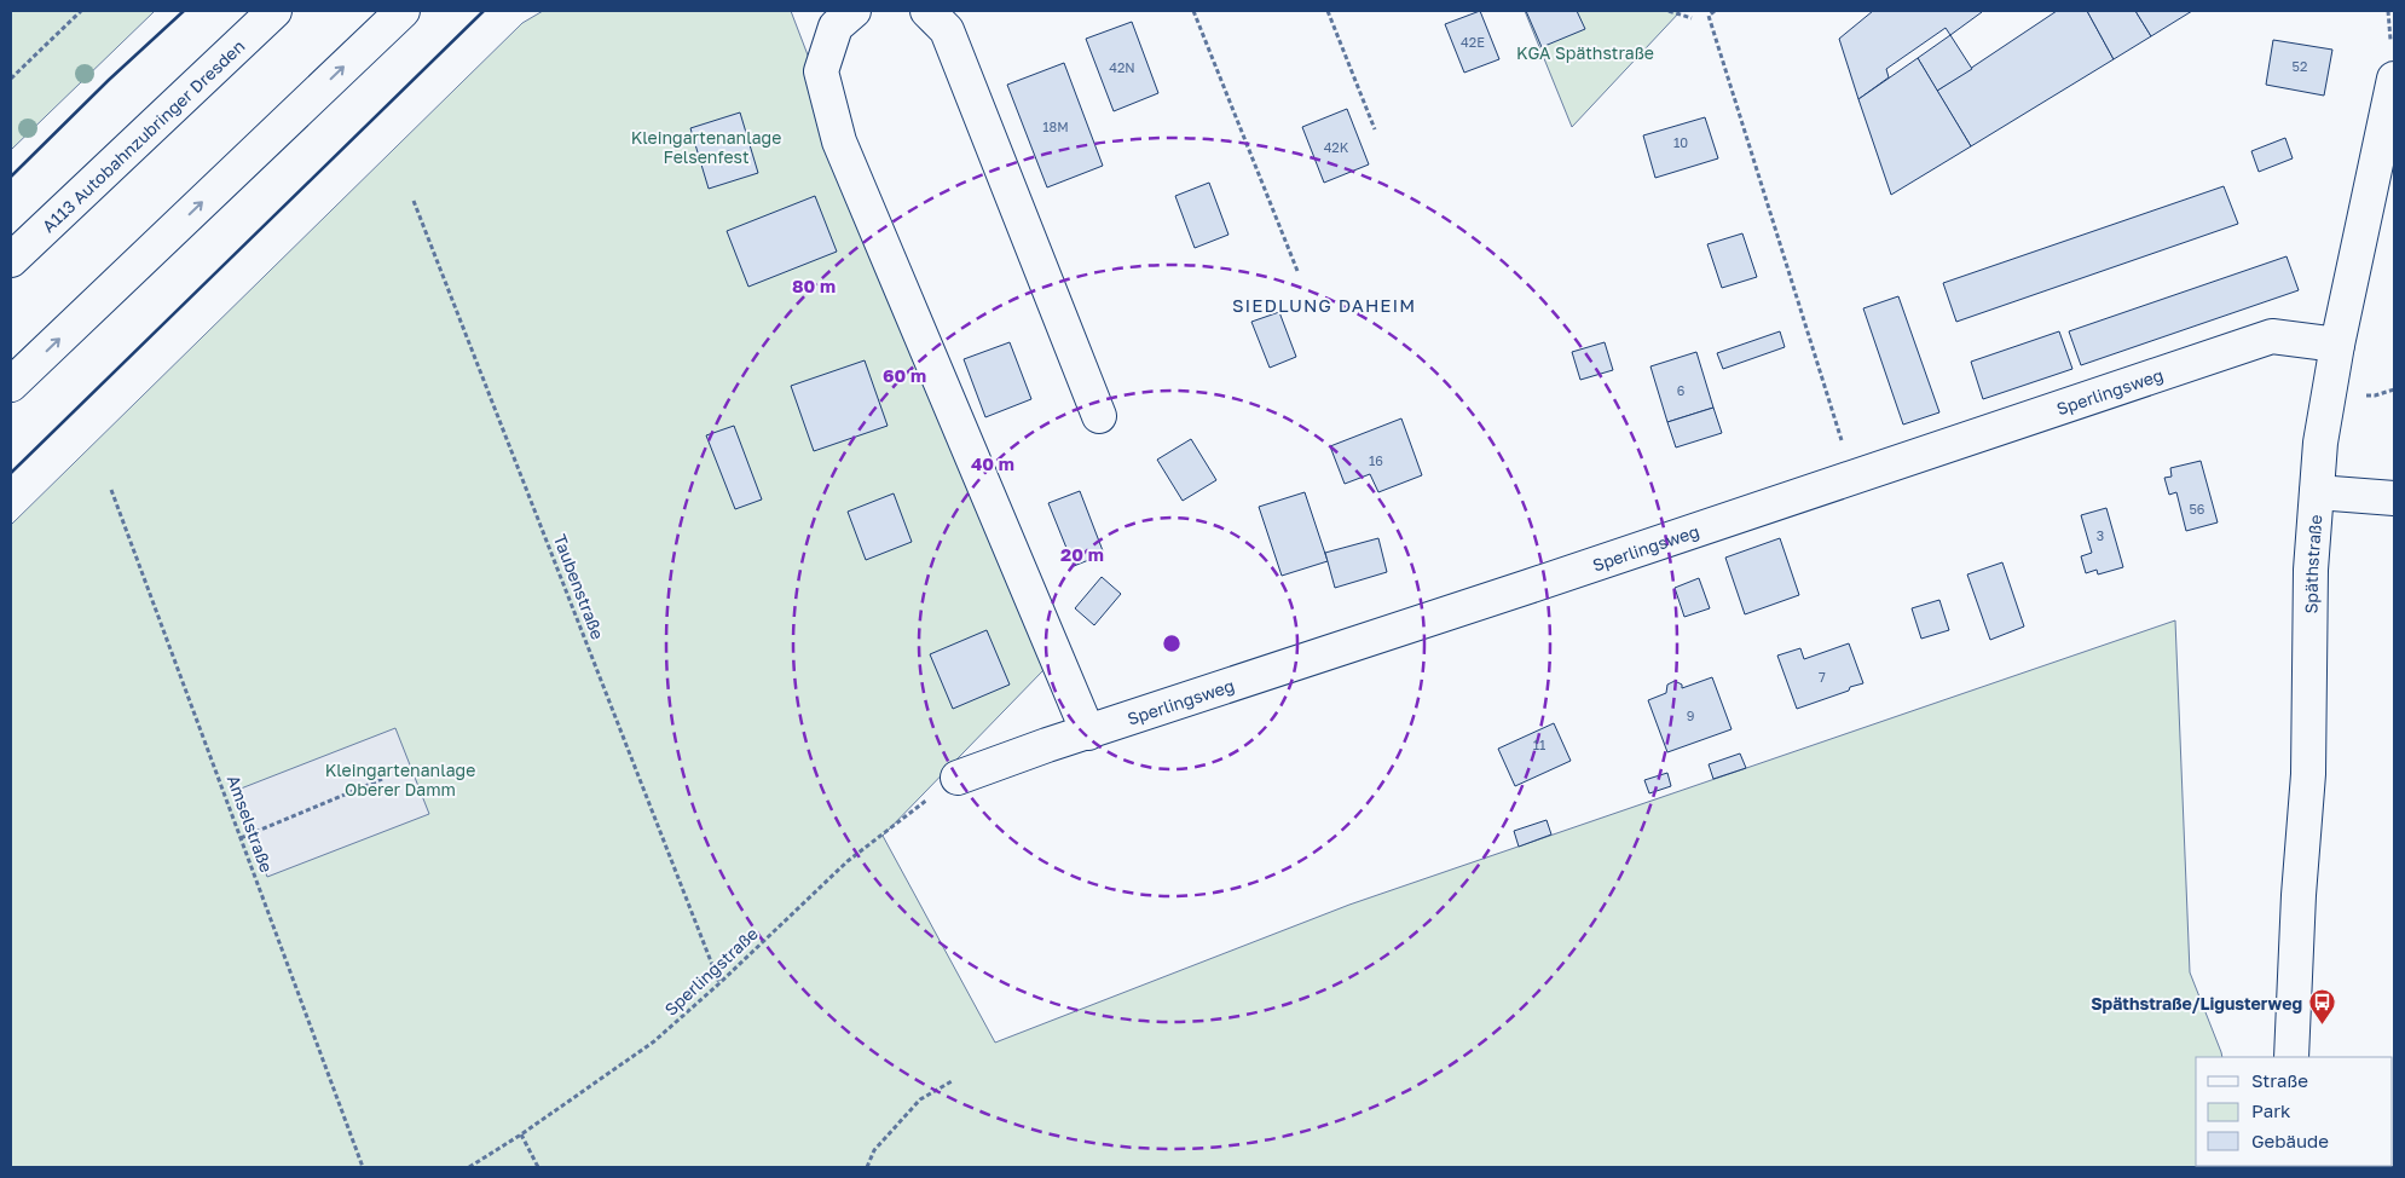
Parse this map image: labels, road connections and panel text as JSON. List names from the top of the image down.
{
  "streets": {
    "main road": ["A113 Autobahnzubringer Dresden", "Sperlingsweg", "Späthstraße"],
    "path": ["Taubenstraße", "Amselstraße", "Sperlingstraße"]
  },
  "crossings": [
    ["Sperlingsweg", "Späthstraße"],
    ["Sperlingsweg", "Sperlingstraße"],
    ["Taubenstraße", "Sperlingstraße"]
  ],
  "districts": ["SIEDLUNG DAHEIM"],
  "parks": ["KGA Späthstraße", "Kleingartenanlage Felsenfest", "Kleingartenanlage Oberer Damm"],
  "places": {
    "bus stop": ["Späthstraße/Ligusterweg"]
  },
  "house_numbers": [
    "42E",
    "52",
    "42N",
    "18M",
    "10",
    "42K",
    "6",
    "16",
    "56",
    "3",
    "7",
    "9",
    "11"
  ],
  "legend": ["Straße", "Park", "Gebäude"],
  "rings": [
    "80 m",
    "60 m",
    "40 m",
    "20 m"
  ]
}
